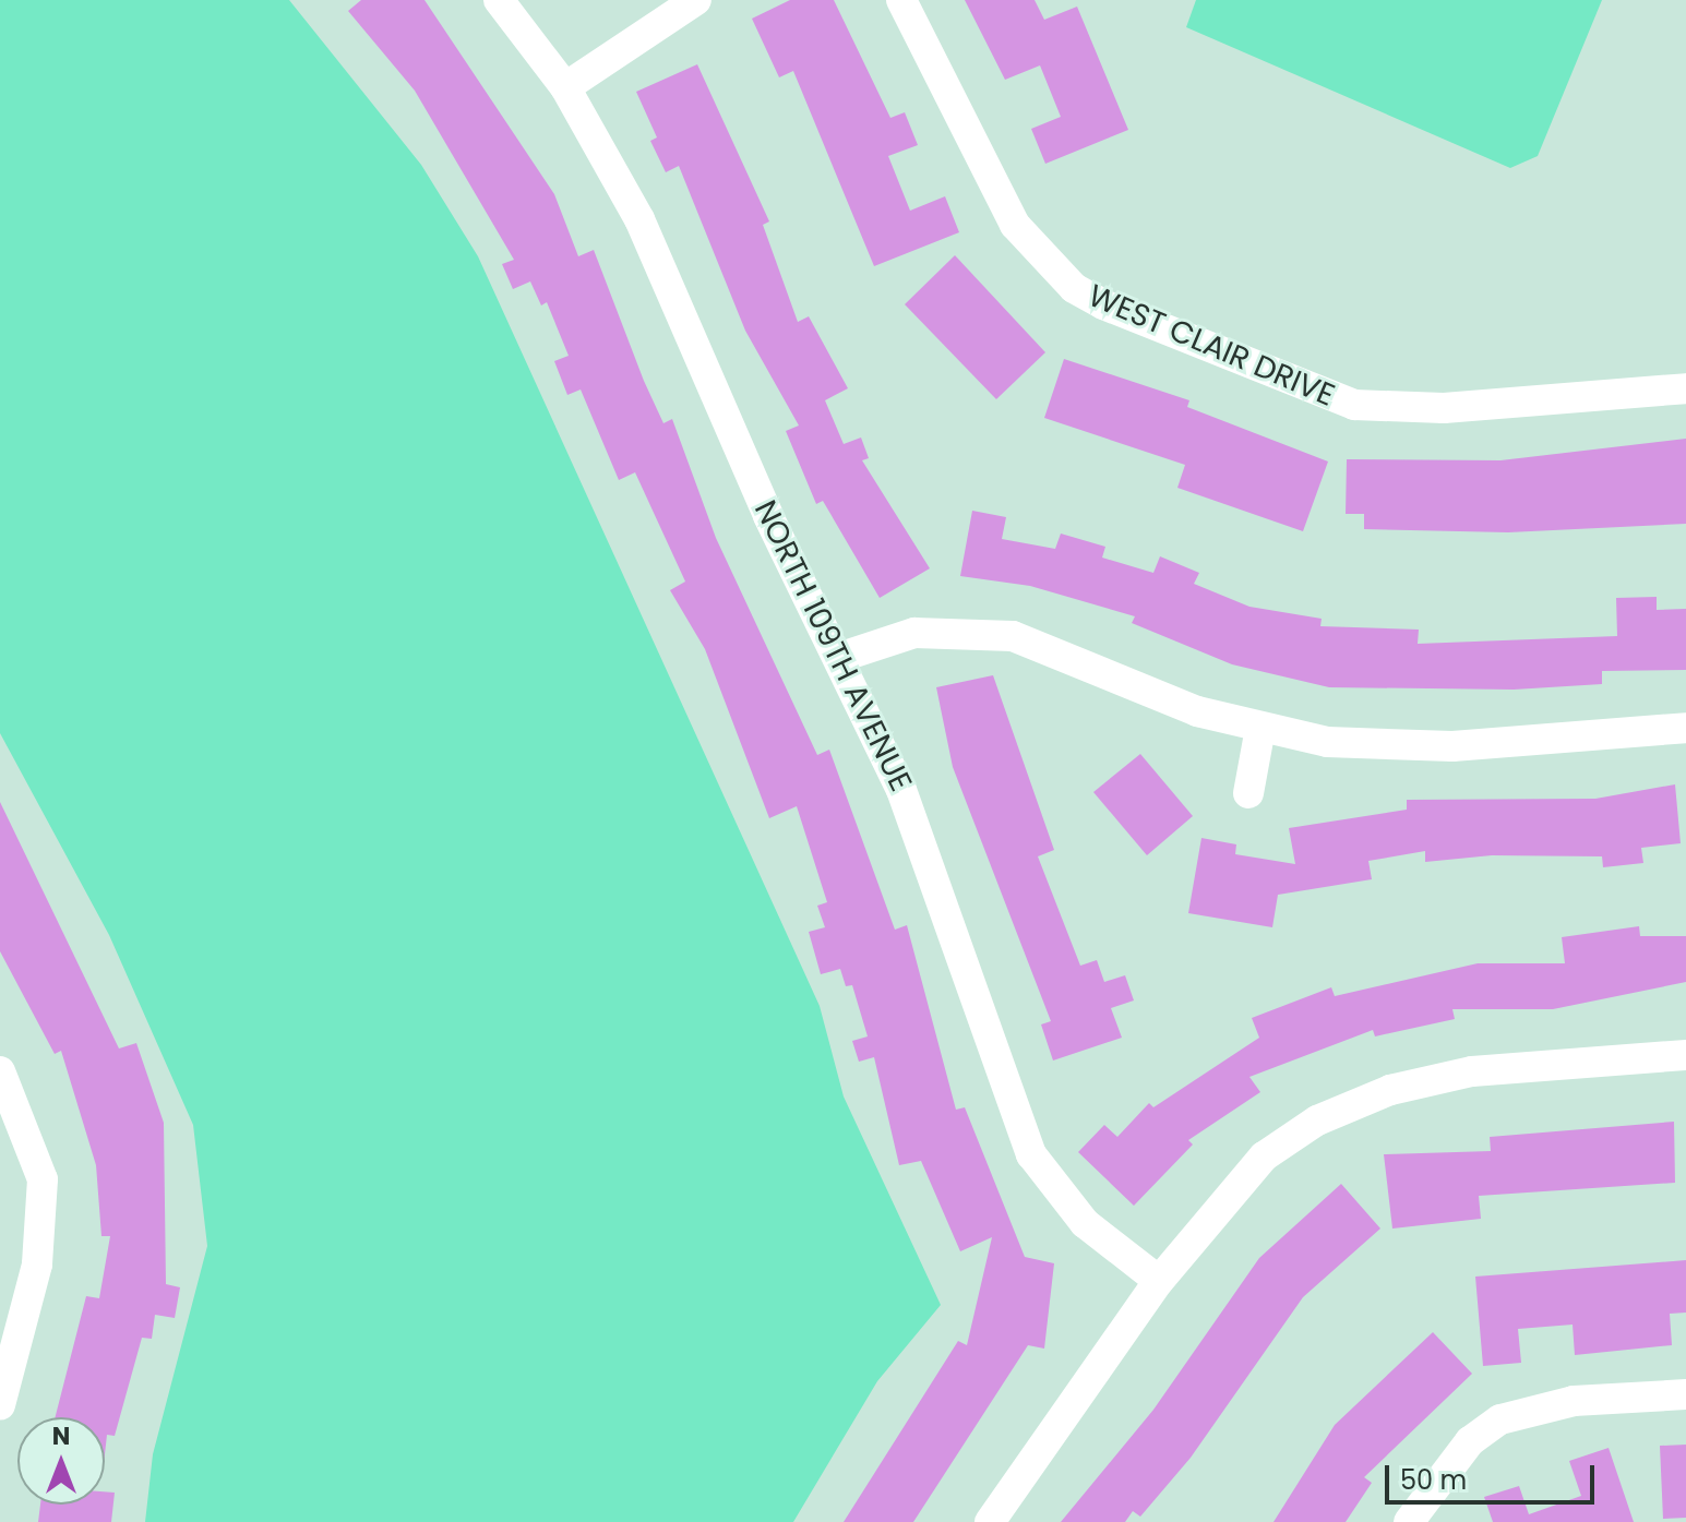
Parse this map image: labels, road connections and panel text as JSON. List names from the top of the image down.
{
  "streets": {
    "street": ["WEST CLAIR DRIVE", "NORTH 109TH AVENUE"]
  },
  "scale_bar": "50 m",
  "north": "top"
}
